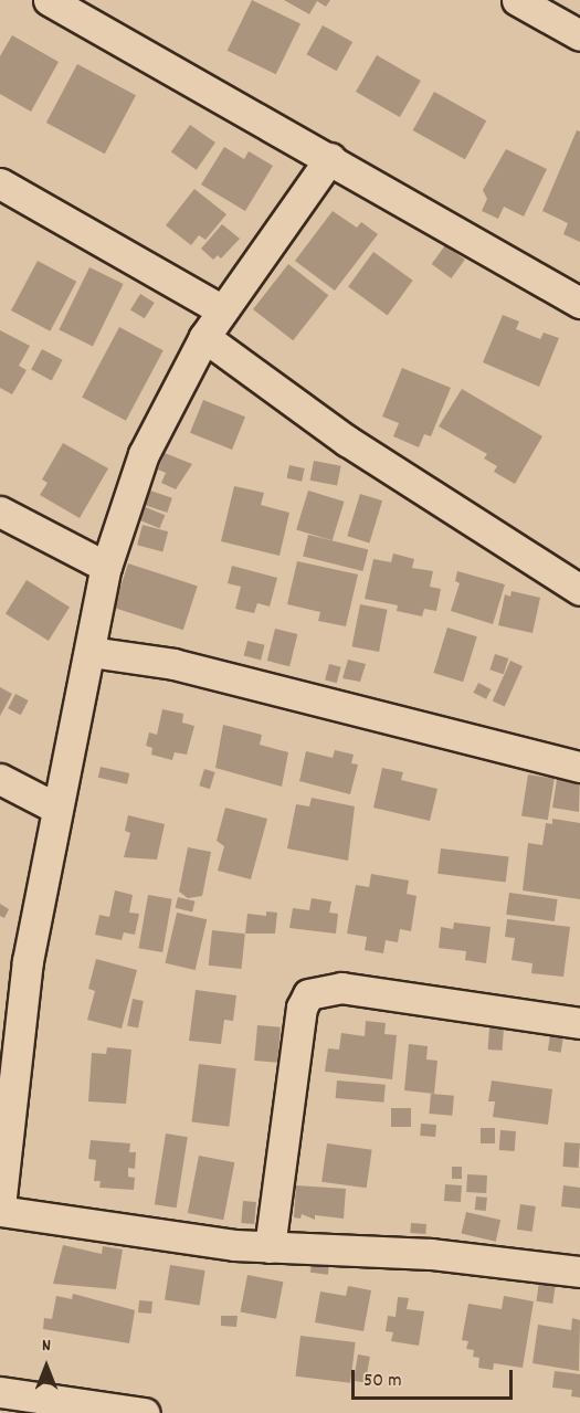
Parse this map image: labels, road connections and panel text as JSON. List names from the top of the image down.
{
  "scale_bar": "50 m",
  "north": "top"
}
